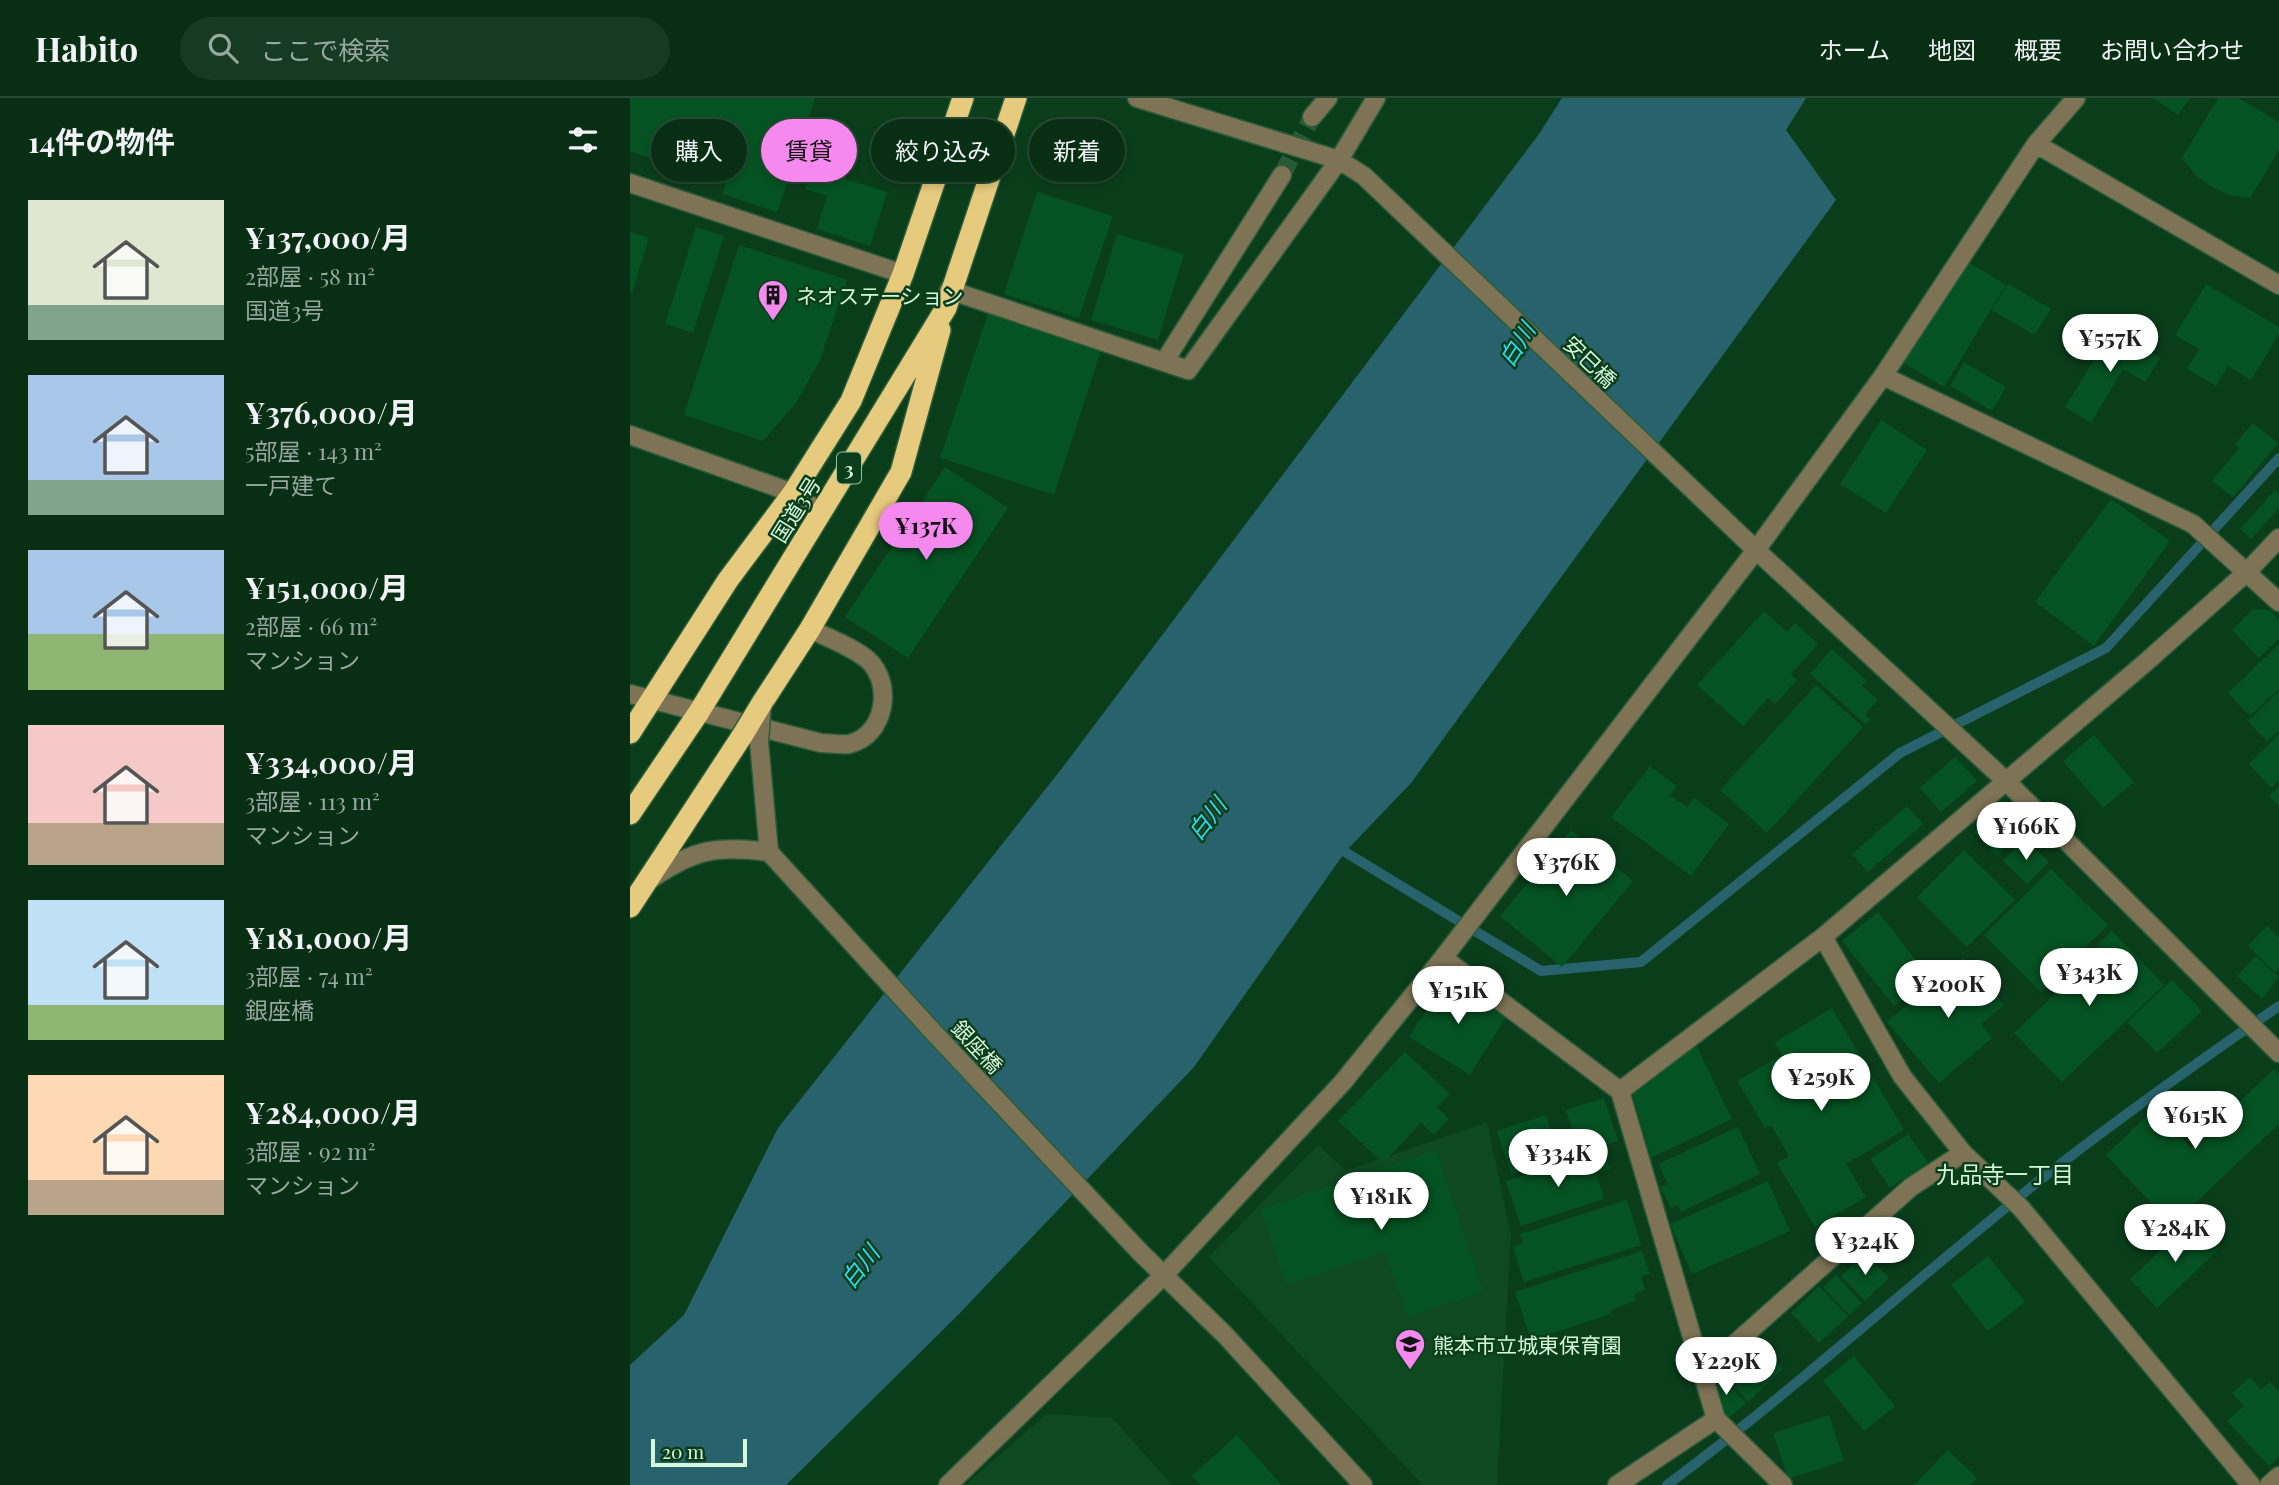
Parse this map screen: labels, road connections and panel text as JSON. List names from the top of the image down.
{
  "streets": {
    "highway": ["3", "国道3号"],
    "street": ["安巳橋", "銀座橋"]
  },
  "crossings": [
    ["3", "国道3号"]
  ],
  "districts": ["九品寺一丁目"],
  "water": ["白川"],
  "places": {
    "building": ["ネオステーション"],
    "school or university": ["熊本市立城東保育園"]
  },
  "scale_bar": "20 m",
  "page": {
    "header": "Habito",
    "search": "ここで検索",
    "nav": [
      "ホーム",
      "地図",
      "概要",
      "お問い合わせ"
    ],
    "heading": "14件の物件",
    "chip": [
      "購入",
      "賃貸",
      "絞り込み",
      "新着"
    ],
    "list": [
      {
        "name": "¥137,000/月",
        "note": "2部屋 · 58 m² · 国道3号"
      },
      {
        "name": "¥376,000/月",
        "note": "5部屋 · 143 m² · 一戸建て"
      },
      {
        "name": "¥151,000/月",
        "note": "2部屋 · 66 m² · マンション"
      },
      {
        "name": "¥334,000/月",
        "note": "3部屋 · 113 m² · マンション"
      },
      {
        "name": "¥181,000/月",
        "note": "3部屋 · 74 m² · 銀座橋"
      },
      {
        "name": "¥284,000/月",
        "note": "3部屋 · 92 m² · マンション"
      }
    ],
    "price": [
      "¥557K",
      "¥137K",
      "¥166K",
      "¥376K",
      "¥343K",
      "¥200K",
      "¥151K",
      "¥259K",
      "¥615K",
      "¥334K",
      "¥181K",
      "¥284K",
      "¥324K",
      "¥229K"
    ],
    "scale": "20 m"
  }
}
